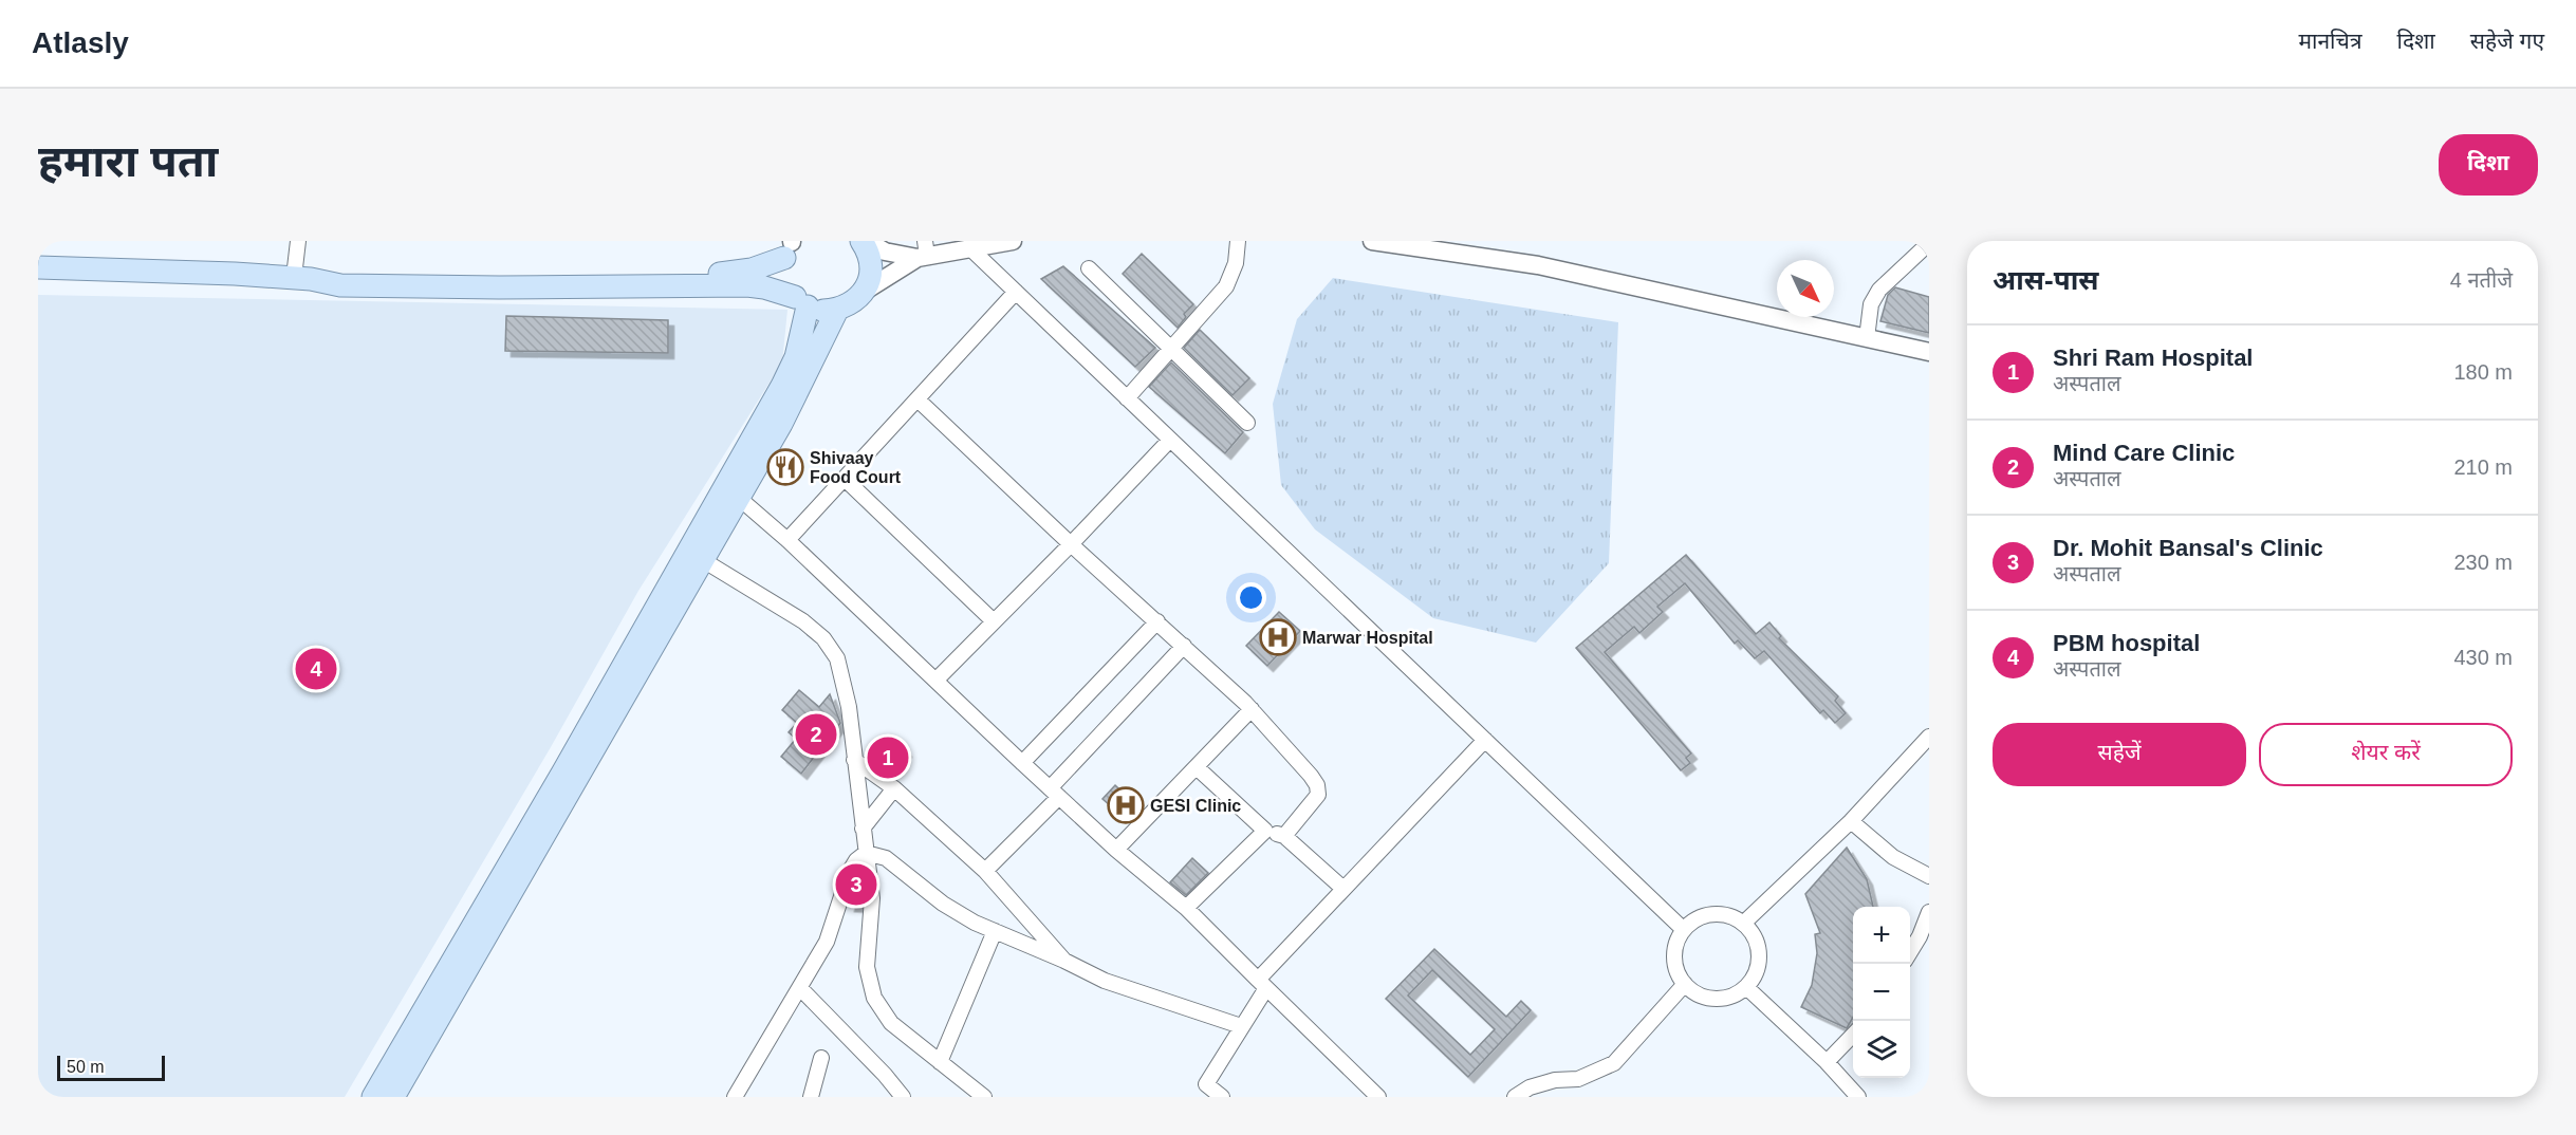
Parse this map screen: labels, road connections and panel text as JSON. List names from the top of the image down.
{
  "places": {
    "restaurant": ["Shivaay Food Court"],
    "hospital": ["Marwar Hospital", "GESI Clinic"]
  },
  "scale_bar": "50 m",
  "north": "bottom right",
  "page": {
    "header": "Atlasly",
    "nav": ["मानचित्र", "दिशा", "सहेजे गए"],
    "buttons": [
      "दिशा",
      ["सहेजें", "शेयर करें"]
    ],
    "title": "हमारा पता",
    "heading": ["आस-पास", "4 नतीजे"],
    "list": [
      {
        "mark": "1",
        "name": "Shri Ram Hospital",
        "note": "अस्पताल",
        "value": "180 m"
      },
      {
        "mark": "2",
        "name": "Mind Care Clinic",
        "note": "अस्पताल",
        "value": "210 m"
      },
      {
        "mark": "3",
        "name": "Dr. Mohit Bansal's Clinic",
        "note": "अस्पताल",
        "value": "230 m"
      },
      {
        "mark": "4",
        "name": "PBM hospital",
        "note": "अस्पताल",
        "value": "430 m"
      }
    ],
    "pins": [
      "4",
      "2",
      "1",
      "3"
    ],
    "map_buttons": ["+", "−"],
    "scale": "50 m"
  }
}
